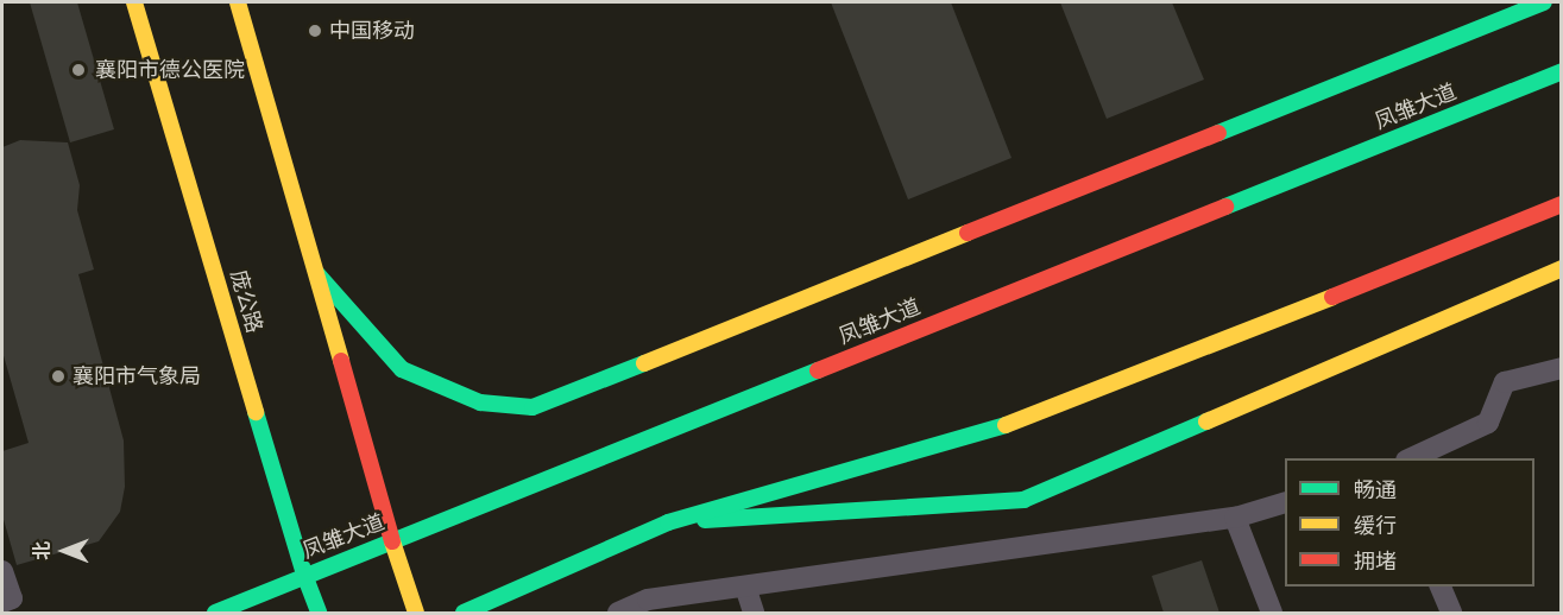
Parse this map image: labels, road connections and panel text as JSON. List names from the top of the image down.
{
  "streets": {
    "main road": ["凤雏大道", "庞公路"]
  },
  "crossings": [
    ["凤雏大道", "庞公路"]
  ],
  "places": ["中国移动", "襄阳市德公医院", "襄阳市气象局"],
  "legend": ["畅通", "缓行", "拥堵"],
  "north": "left"
}
